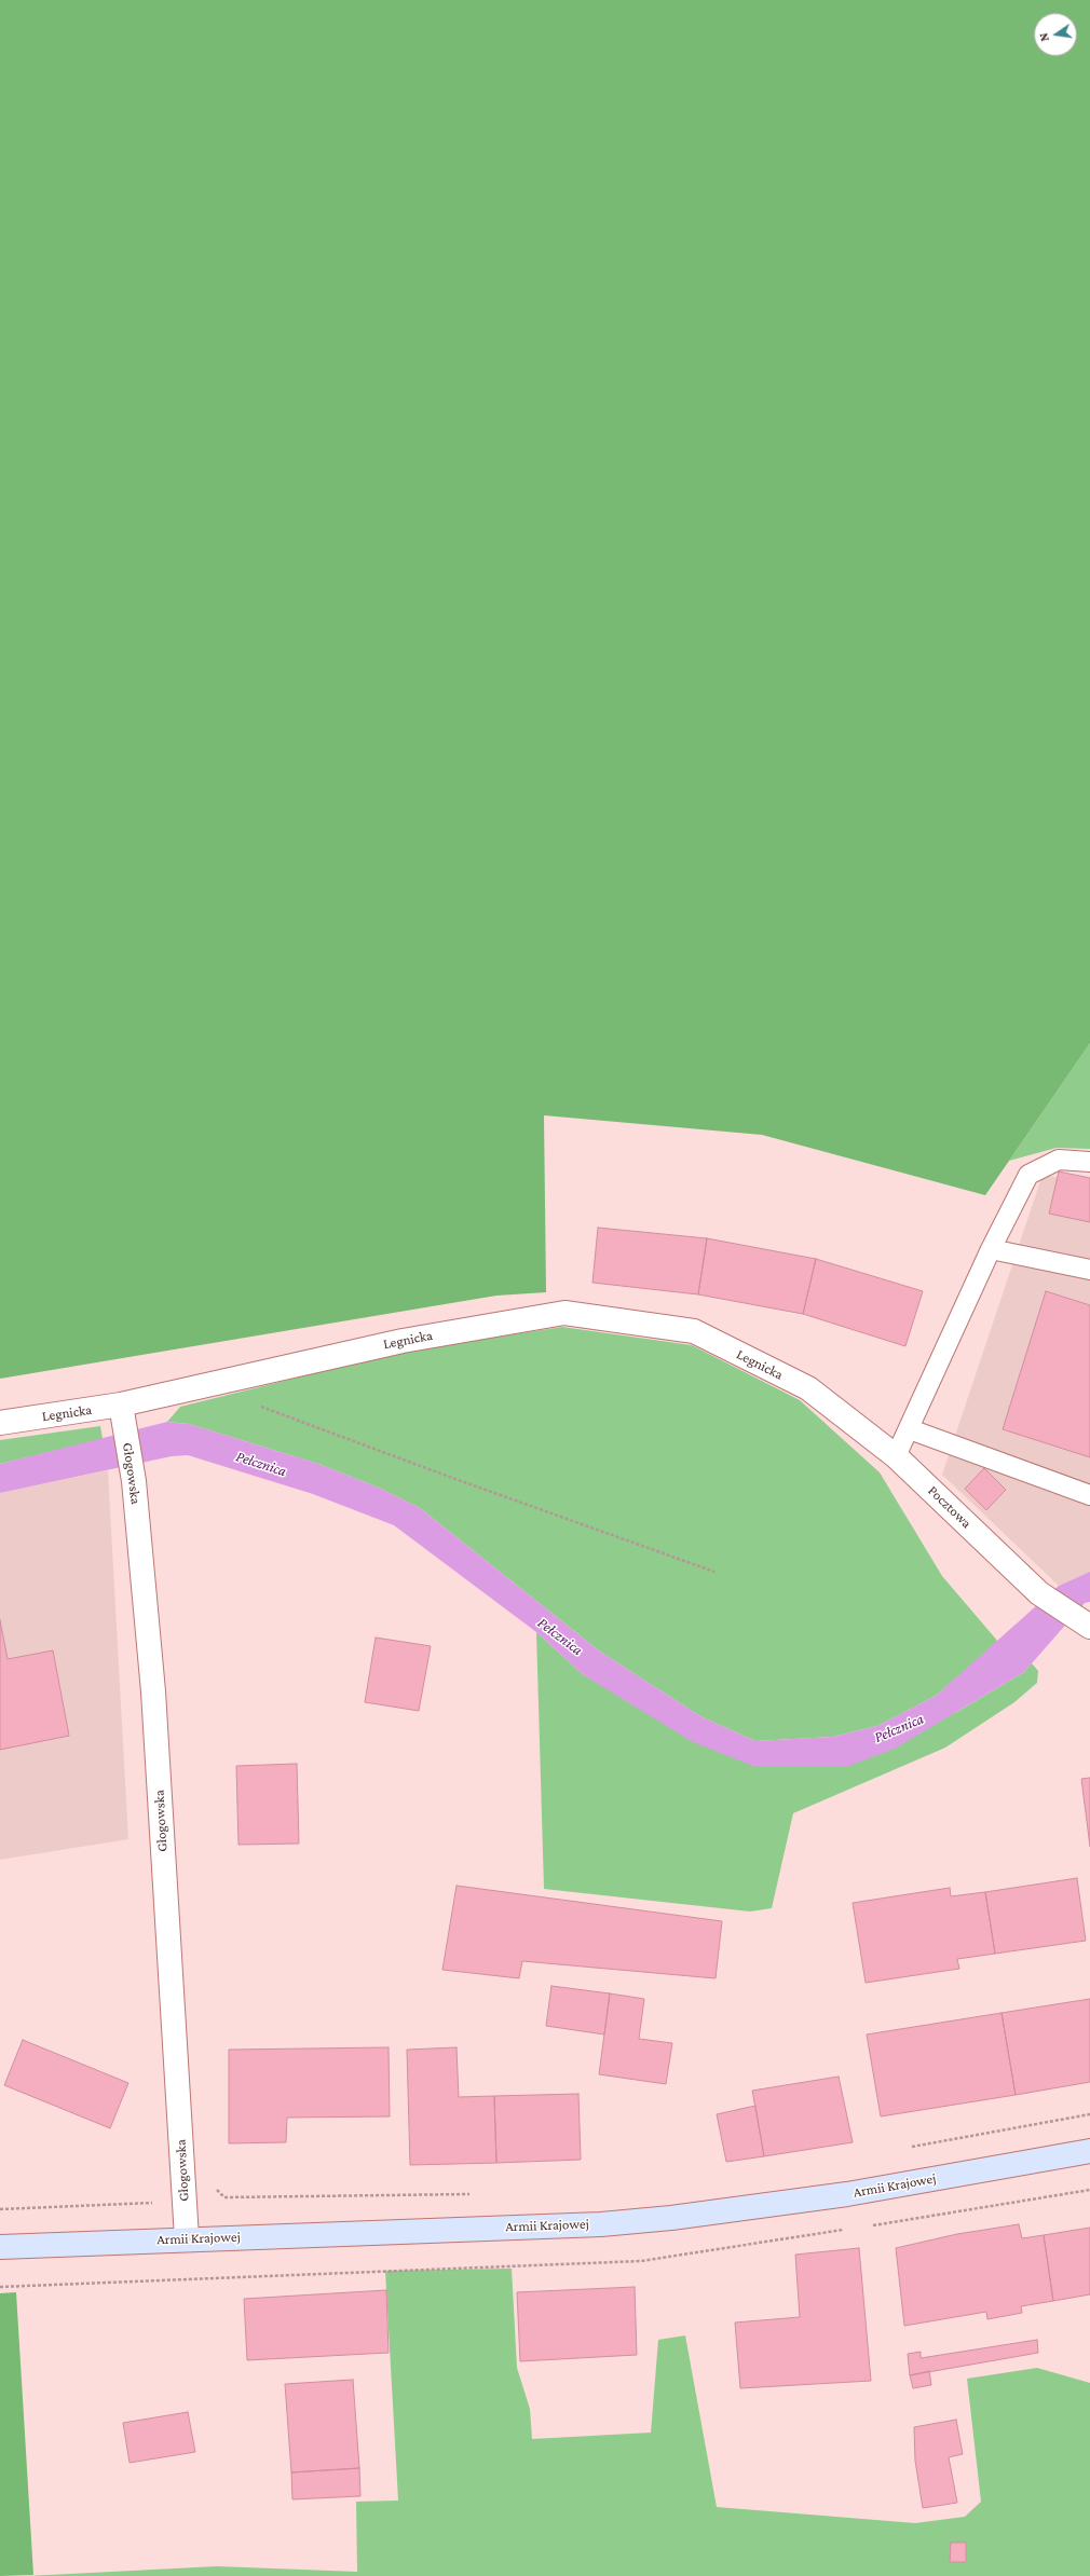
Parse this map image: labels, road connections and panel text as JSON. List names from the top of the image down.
{
  "streets": {
    "main road": ["Armii Krajowej"],
    "street": ["Legnicka", "Głogowska", "Pocztowa"]
  },
  "crossings": [
    ["Legnicka", "Głogowska"],
    ["Legnicka", "Pocztowa"],
    ["Głogowska", "Armii Krajowej"]
  ],
  "water": ["Pełcznica"],
  "north": "left"
}
